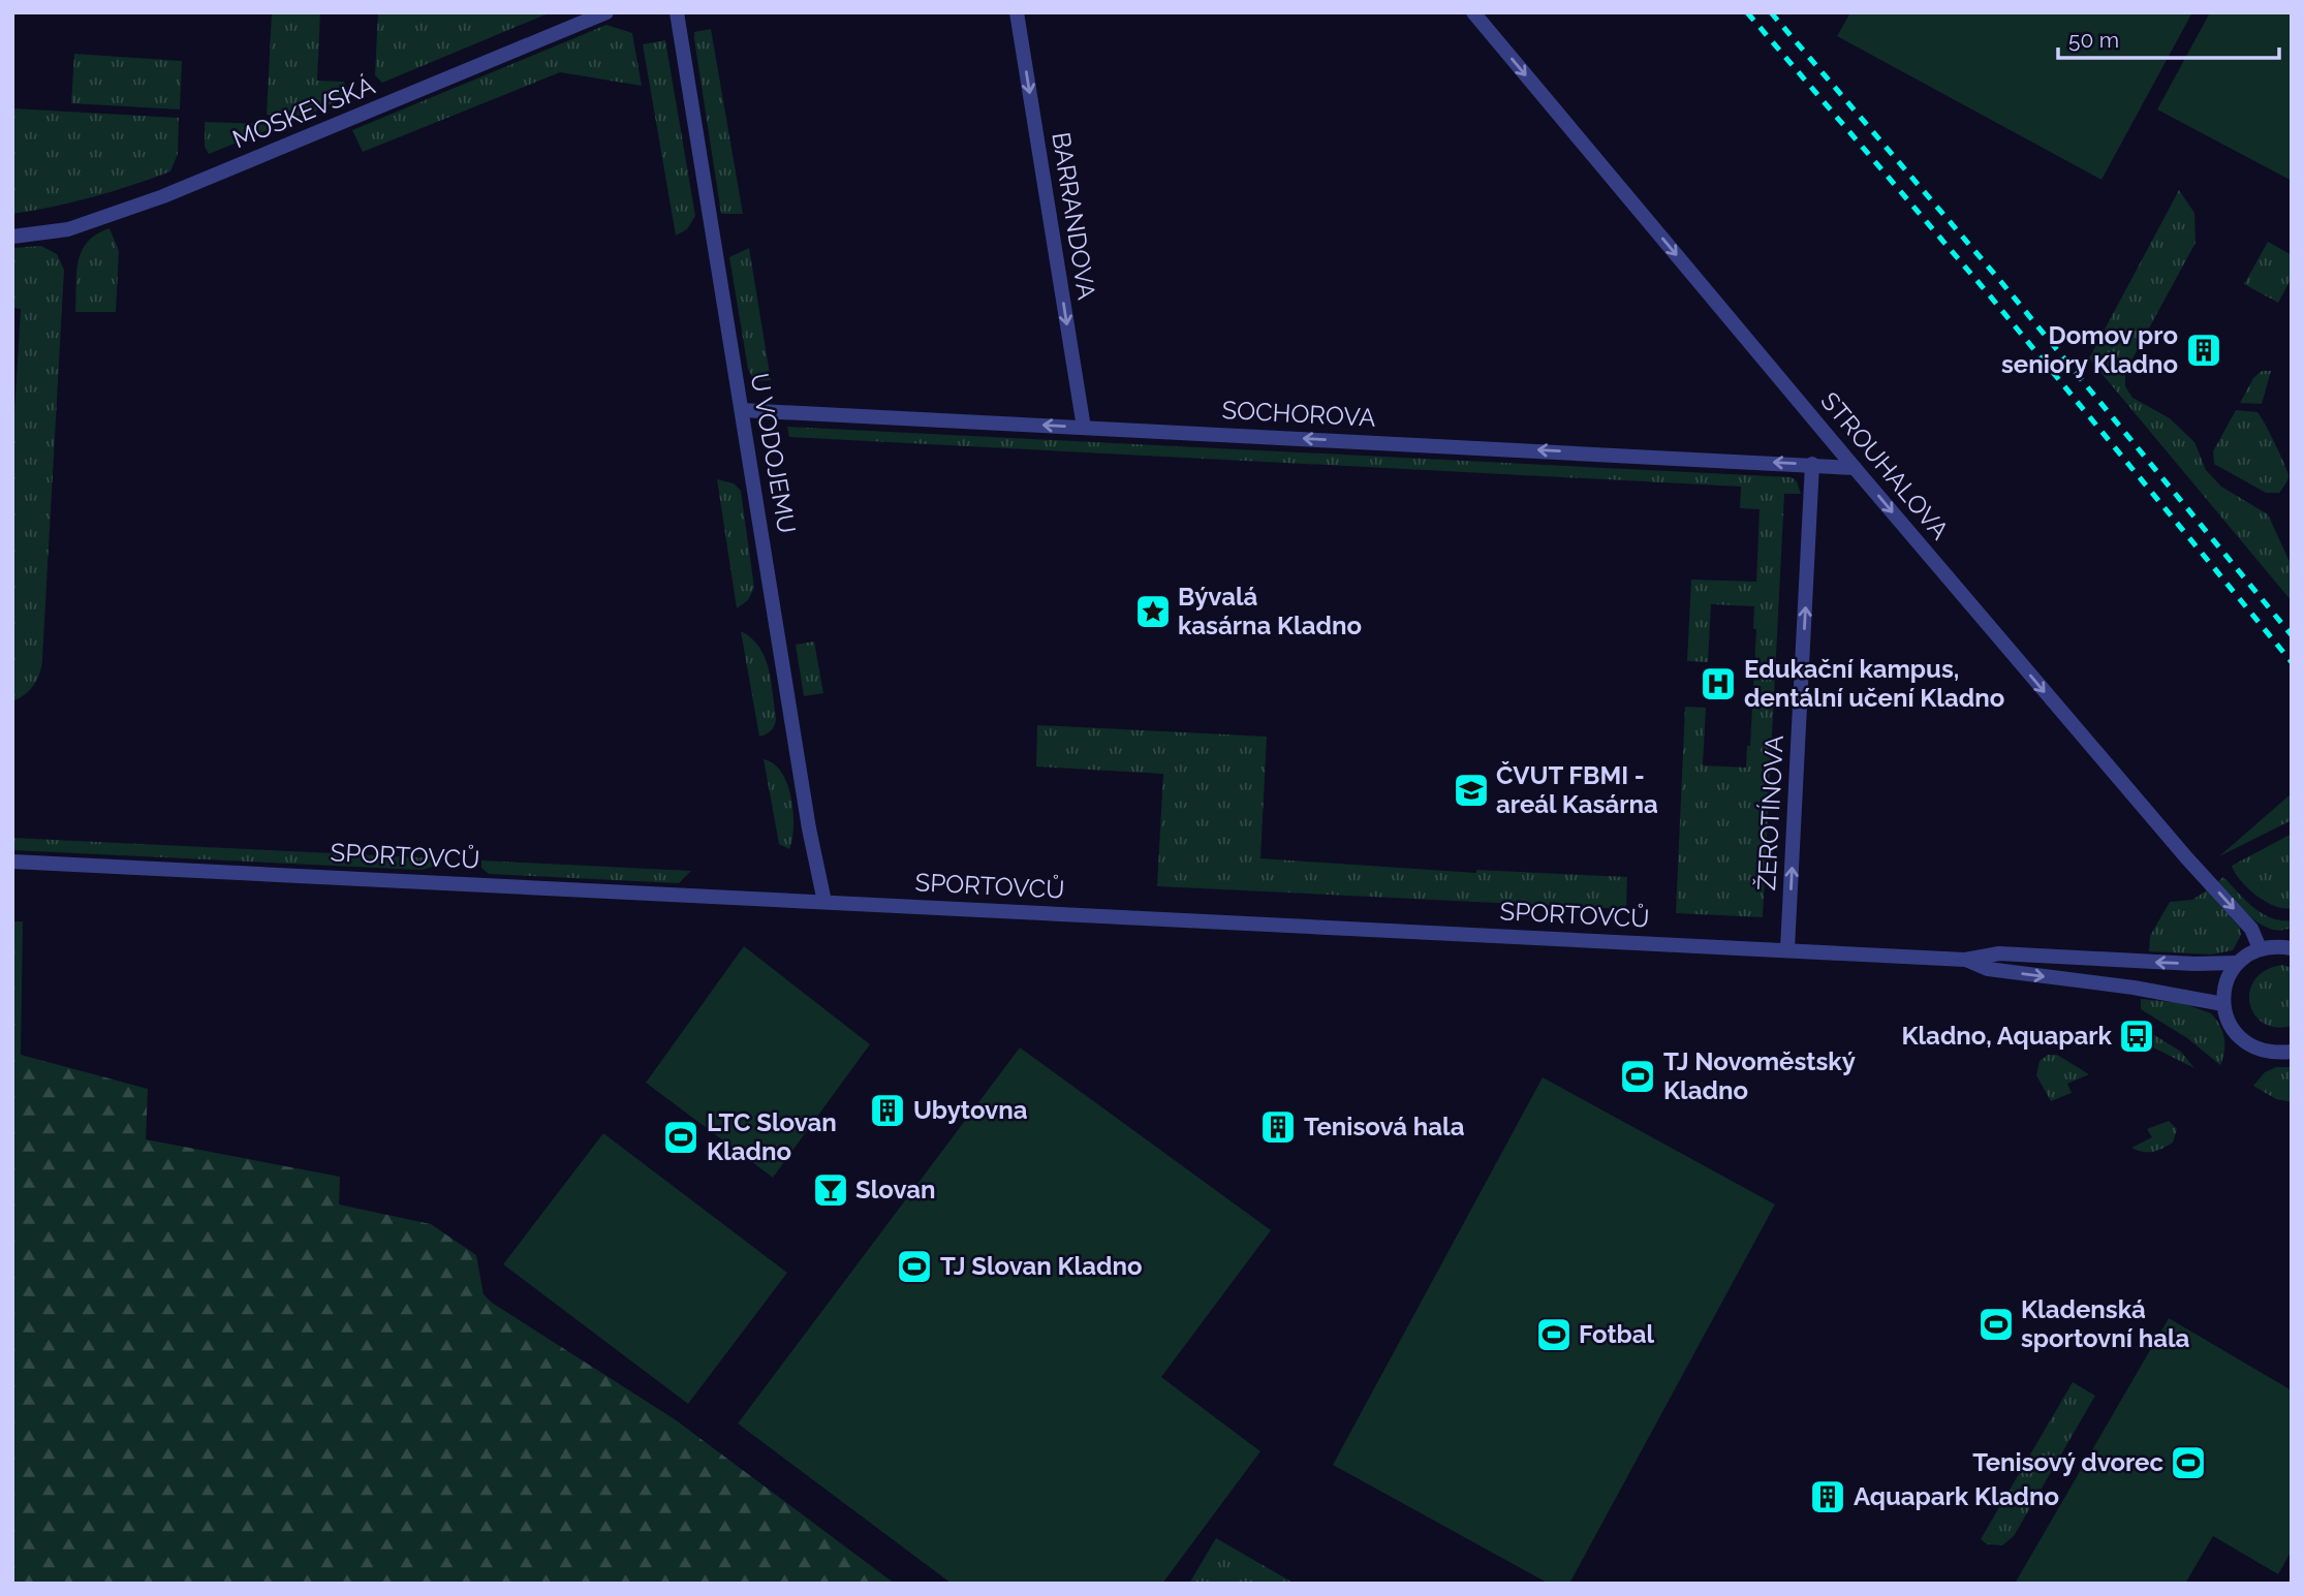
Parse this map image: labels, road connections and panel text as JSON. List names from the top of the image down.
{
  "streets": {
    "street": [
      "MOSKEVSKÁ",
      "BARRANDOVA",
      "SOCHOROVA",
      "U VODOJEMU",
      "STROUHALOVA",
      "ŽEROTÍNOVA",
      "SPORTOVCŮ"
    ]
  },
  "crossings": [
    ["BARRANDOVA", "SOCHOROVA"],
    ["SOCHOROVA", "U VODOJEMU"],
    ["SOCHOROVA", "STROUHALOVA"],
    ["SOCHOROVA", "ŽEROTÍNOVA"],
    ["U VODOJEMU", "SPORTOVCŮ"],
    ["ŽEROTÍNOVA", "SPORTOVCŮ"]
  ],
  "one_way": [
    "BARRANDOVA",
    "SOCHOROVA",
    "STROUHALOVA",
    "ŽEROTÍNOVA"
  ],
  "places": {
    "building": [
      "Domov pro seniory Kladno",
      "Ubytovna",
      "Tenisová hala",
      "Aquapark Kladno"
    ],
    "place": ["Bývalá kasárna Kladno"],
    "hospital": ["Edukační kampus, dentální učení Kladno"],
    "school or university": ["ČVUT FBMI - areál Kasárna"],
    "bus stop": ["Kladno, Aquapark"],
    "sports": [
      "TJ Novoměstský Kladno",
      "LTC Slovan Kladno",
      "TJ Slovan Kladno",
      "Kladenská sportovní hala",
      "Fotbal",
      "Tenisový dvorec"
    ],
    "bar": ["Slovan"]
  },
  "scale_bar": "50 m"
}
